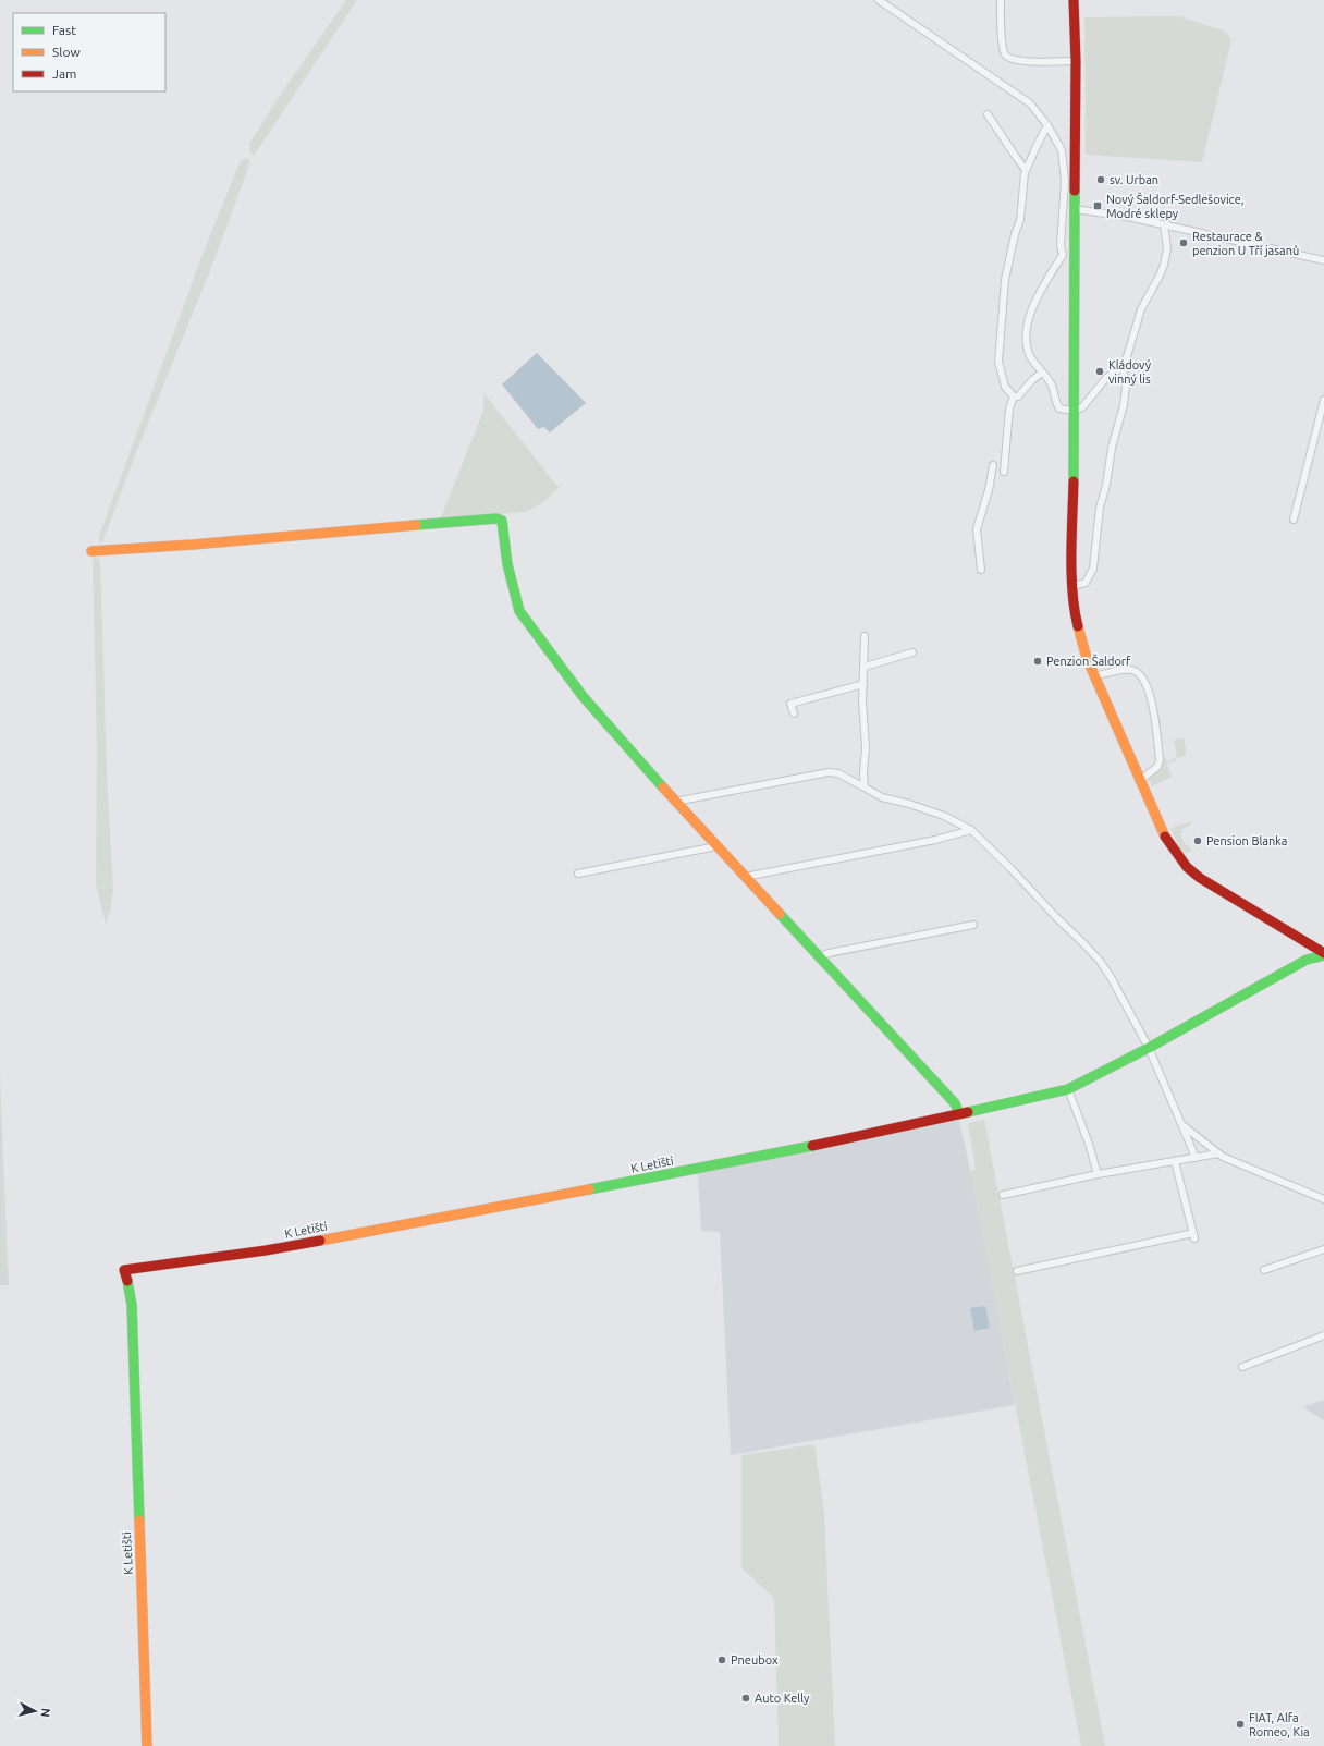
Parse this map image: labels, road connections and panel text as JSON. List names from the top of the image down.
{
  "streets": {
    "street": ["K Letišti"]
  },
  "places": {
    "other": [
      "sv. Urban",
      "Restaurace & penzion U Tří jasanů",
      "Kládový vinný lis",
      "Penzion Šaldorf",
      "Pension Blanka",
      "Pneubox",
      "Auto Kelly",
      "FIAT, Alfa Romeo, Kia"
    ],
    "transit": ["Nový Šaldorf-Sedlešovice, Modré sklepy"]
  },
  "legend": ["Fast", "Slow", "Jam"],
  "north": "right"
}
